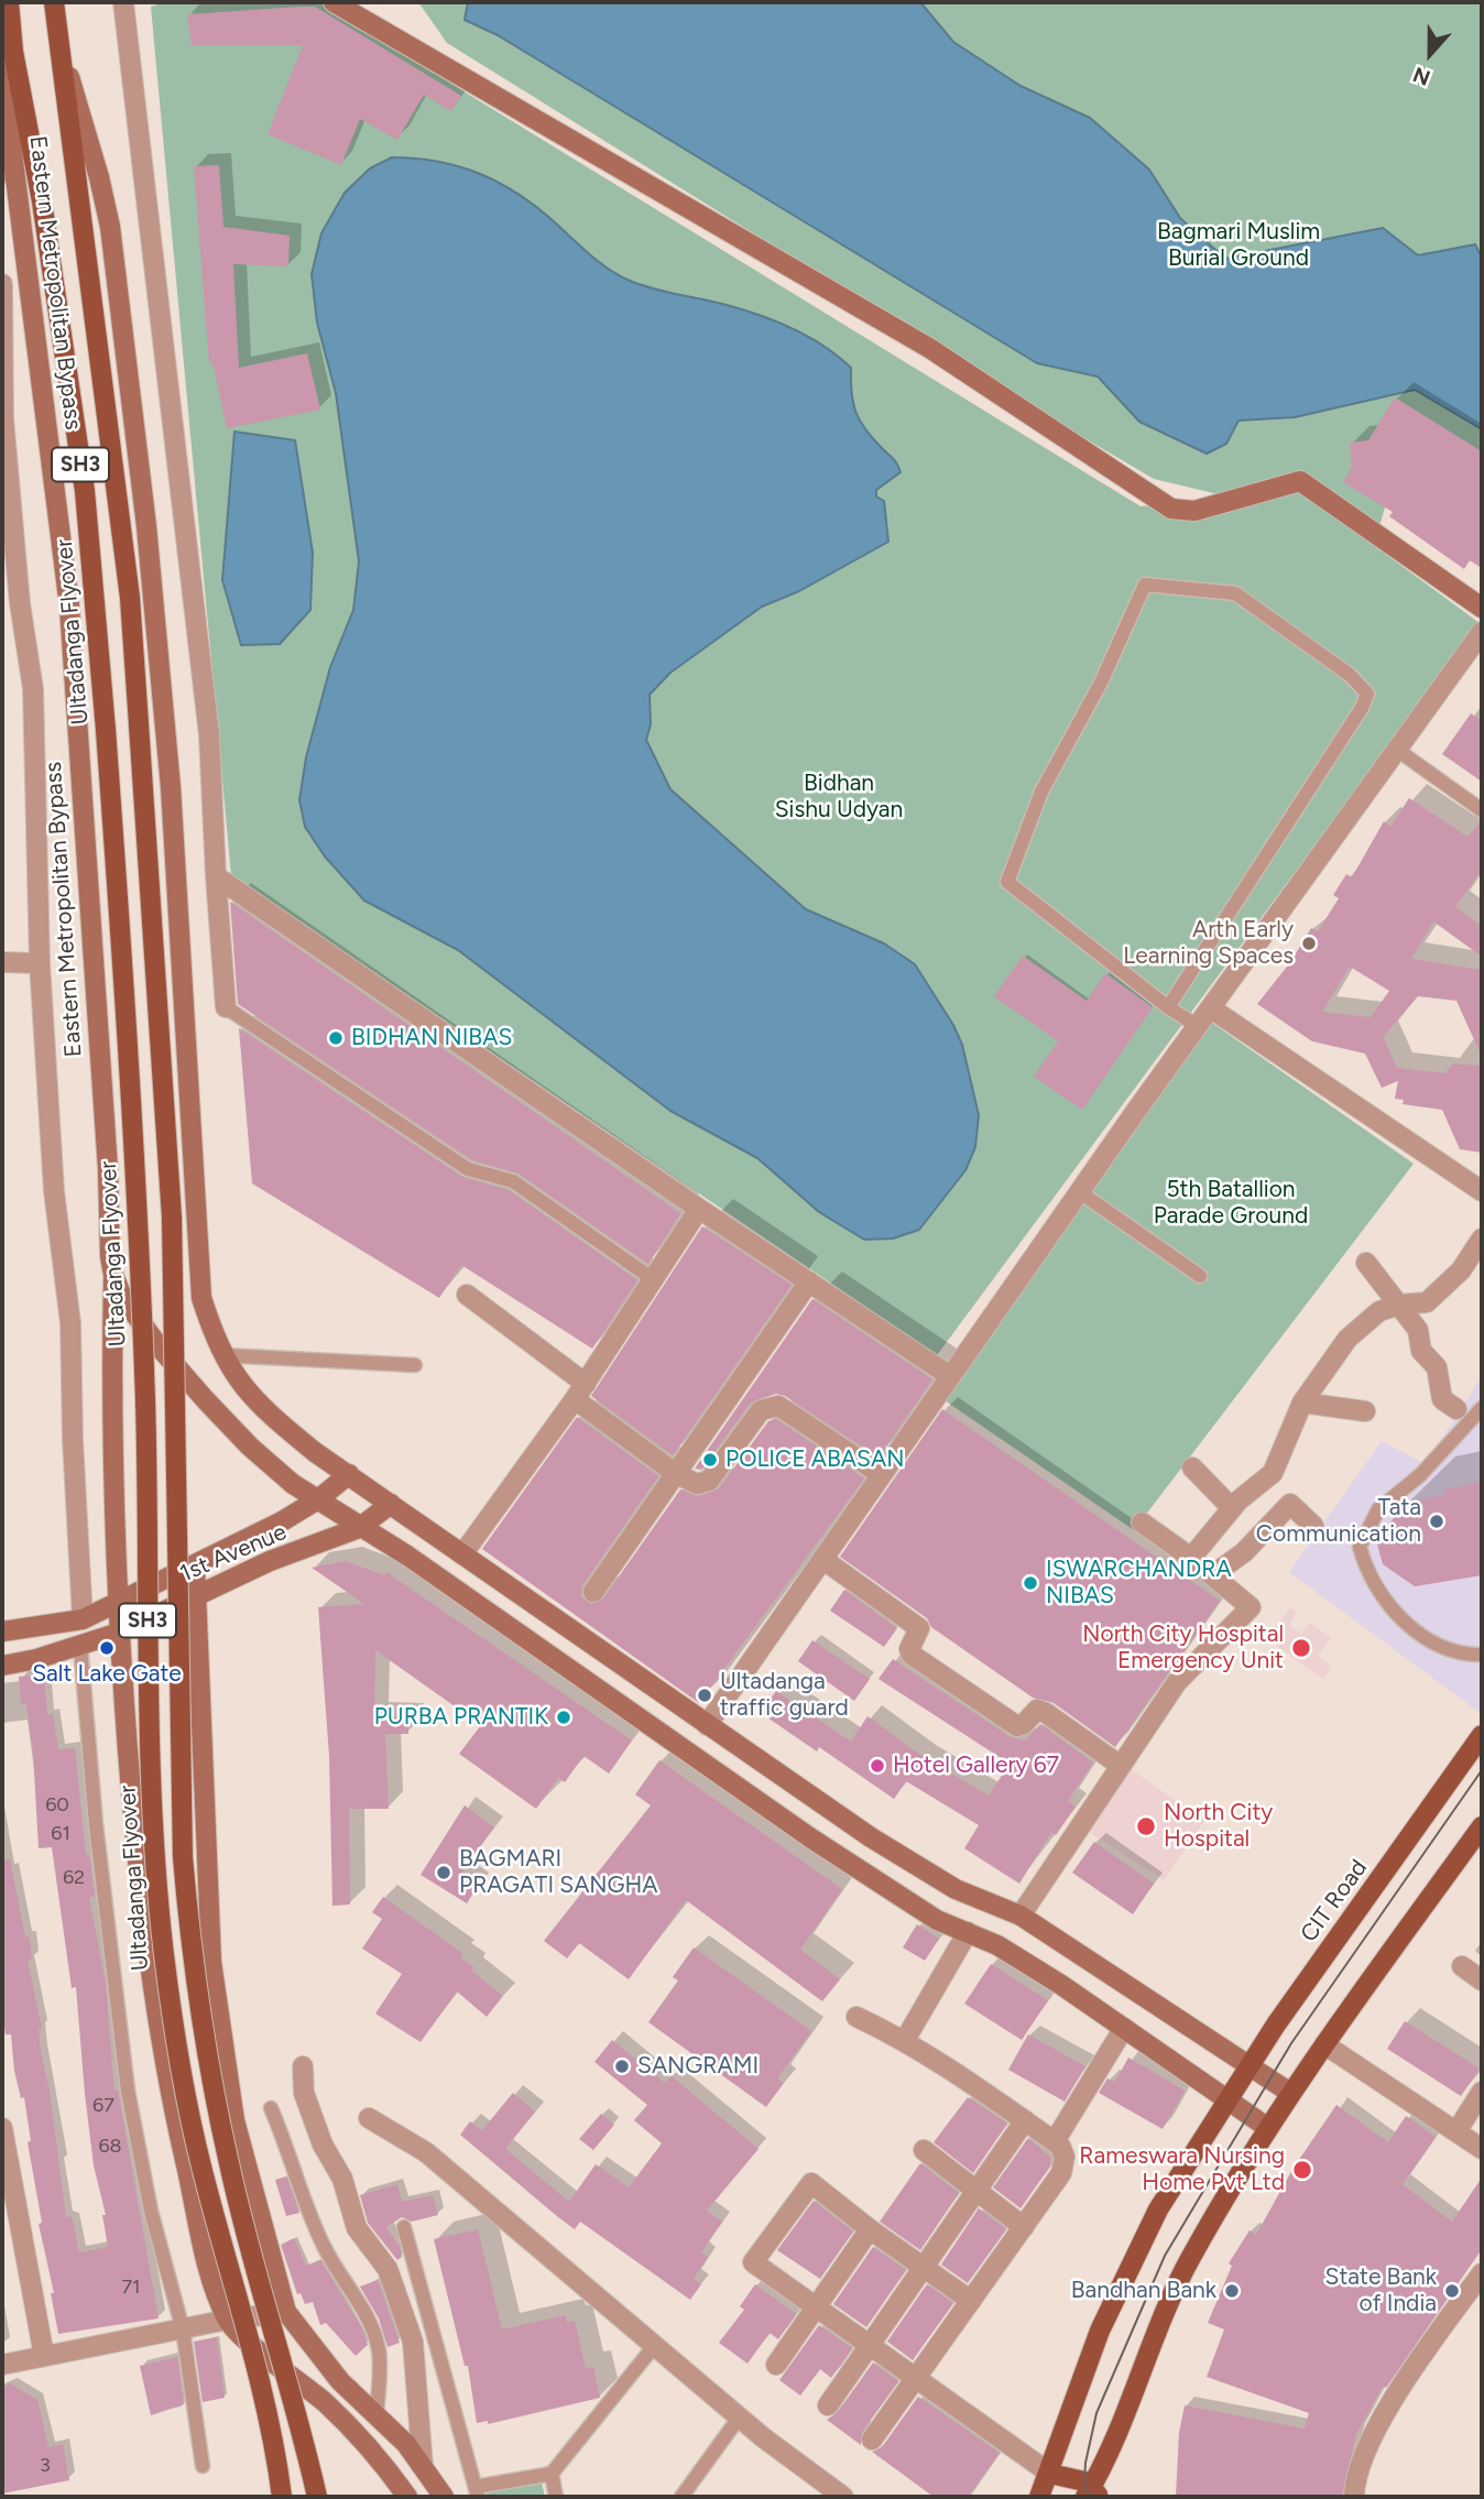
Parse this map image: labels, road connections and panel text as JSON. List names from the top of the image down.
{
  "streets": {
    "main road": [
      "Eastern Metropolitan Bypass",
      "SH3",
      "Ultadanga Flyover",
      "1st Avenue",
      "CIT Road"
    ]
  },
  "crossings": [
    ["Eastern Metropolitan Bypass", "SH3"],
    ["Eastern Metropolitan Bypass", "Ultadanga Flyover"],
    ["Eastern Metropolitan Bypass", "1st Avenue"],
    ["Eastern Metropolitan Bypass", "CIT Road"]
  ],
  "parks": ["Bagmari Muslim Burial Ground", "Bidhan Sishu Udyan", "5th Batallion Parade Ground"],
  "places": [
    "Arth Early Learning Spaces",
    "BIDHAN NIBAS",
    "POLICE ABASAN",
    "Tata Communication",
    "ISWARCHANDRA NIBAS",
    "Salt Lake Gate",
    "North City Hospital Emergency Unit",
    "Ultadanga traffic guard",
    "PURBA PRANTIK",
    "Hotel Gallery 67",
    "North City Hospital",
    "BAGMARI PRAGATI SANGHA",
    "SANGRAMI",
    "Rameswara Nursing Home Pvt Ltd",
    "Bandhan Bank",
    "State Bank of India"
  ],
  "house_numbers": [
    "60",
    "61",
    "62",
    "67",
    "68",
    "71",
    "3"
  ],
  "north": "bottom"
}
